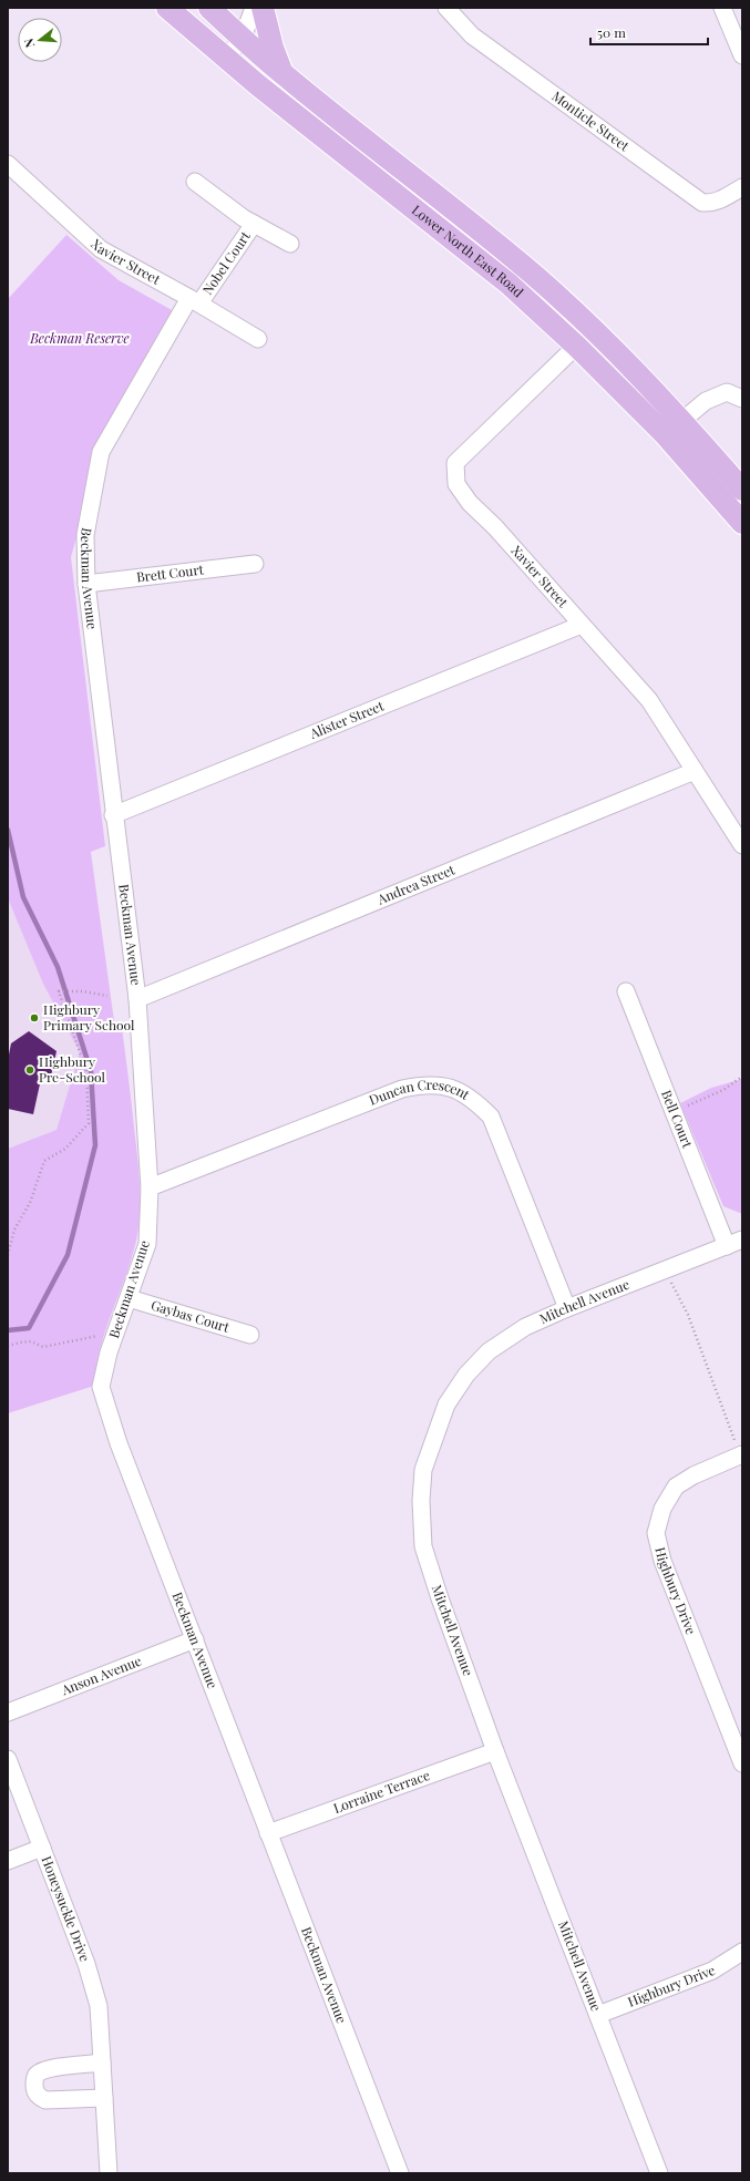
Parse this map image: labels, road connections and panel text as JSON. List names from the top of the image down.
{
  "streets": {
    "main road": ["Lower North East Road"],
    "street": [
      "Monticle Street",
      "Xavier Street",
      "Nobel Court",
      "Brett Court",
      "Beckman Avenue",
      "Alister Street",
      "Andrea Street",
      "Duncan Crescent",
      "Bell Court",
      "Mitchell Avenue",
      "Gaybas Court",
      "Highbury Drive",
      "Anson Avenue",
      "Lorraine Terrace",
      "Honeysuckle Drive"
    ]
  },
  "crossings": [
    ["Lower North East Road", "Xavier Street"],
    ["Xavier Street", "Nobel Court"],
    ["Xavier Street", "Beckman Avenue"],
    ["Xavier Street", "Alister Street"],
    ["Xavier Street", "Andrea Street"],
    ["Nobel Court", "Beckman Avenue"],
    ["Brett Court", "Beckman Avenue"],
    ["Beckman Avenue", "Alister Street"],
    ["Beckman Avenue", "Andrea Street"],
    ["Beckman Avenue", "Duncan Crescent"],
    ["Beckman Avenue", "Gaybas Court"],
    ["Beckman Avenue", "Anson Avenue"],
    ["Beckman Avenue", "Lorraine Terrace"],
    ["Duncan Crescent", "Mitchell Avenue"],
    ["Bell Court", "Mitchell Avenue"],
    ["Mitchell Avenue", "Highbury Drive"],
    ["Mitchell Avenue", "Lorraine Terrace"]
  ],
  "parks": ["Beckman Reserve"],
  "places": ["Highbury Primary School", "Highbury Pre-School"],
  "scale_bar": "50 m",
  "north": "left"
}
